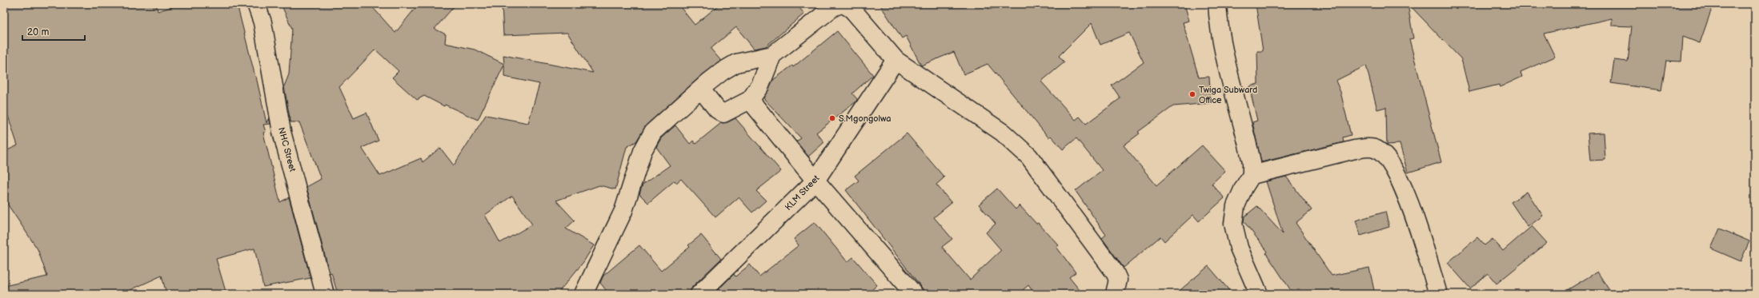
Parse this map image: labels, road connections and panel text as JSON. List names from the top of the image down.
{
  "streets": {
    "street": ["NHC Street", "KLM Street"]
  },
  "places": ["Twiga Subward Office", "S.Mgongolwa"],
  "scale_bar": "20 m"
}
